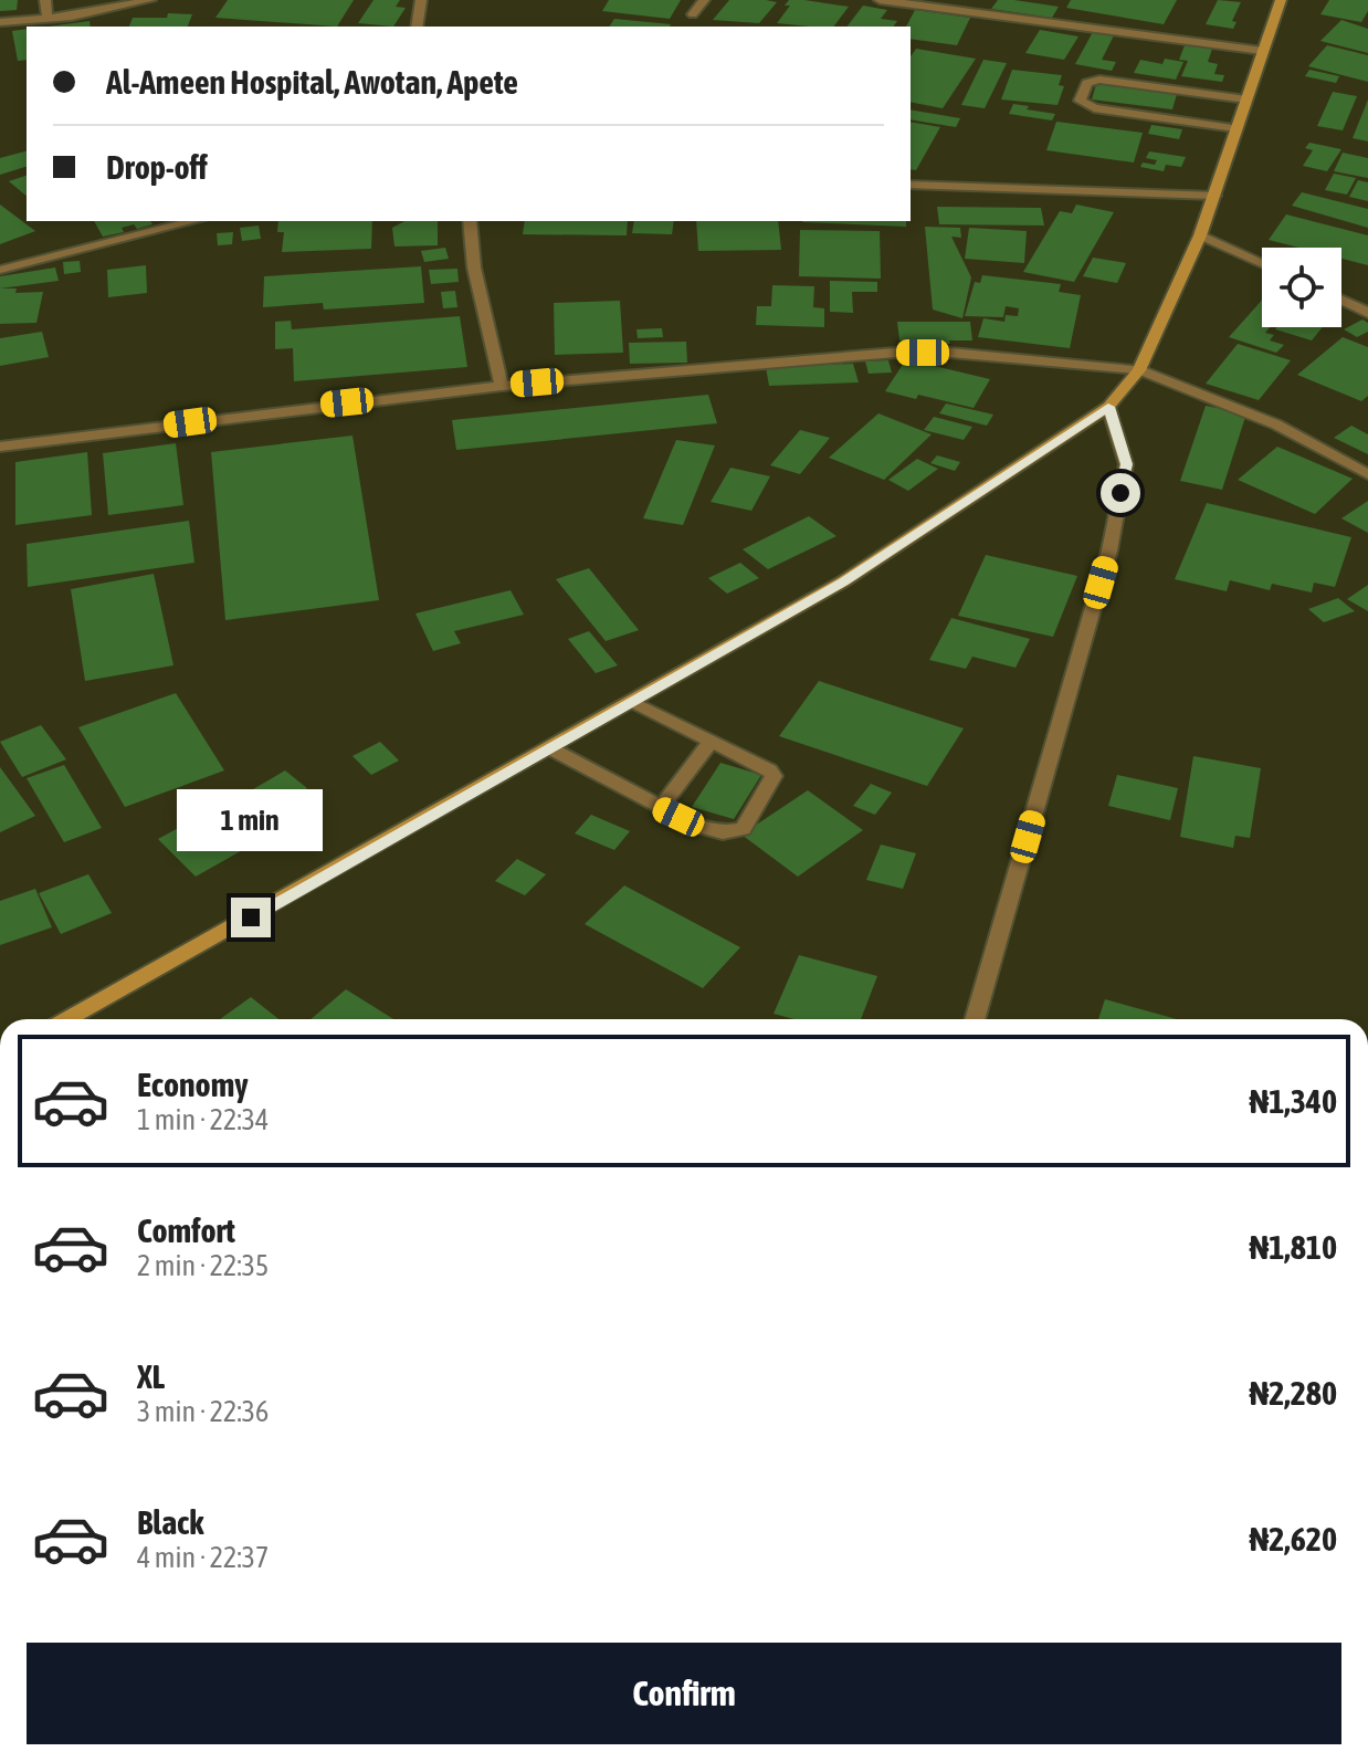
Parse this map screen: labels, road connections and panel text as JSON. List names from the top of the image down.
{
  "page": {
    "banner": ["Al-Ameen Hospital, Awotan, Apete", "Drop-off"],
    "bubble": "1 min",
    "list": [
      {
        "name": "Economy",
        "note": "1 min · 22:34",
        "value": "₦1,340"
      },
      {
        "name": "Comfort",
        "note": "2 min · 22:35",
        "value": "₦1,810"
      },
      {
        "name": "XL",
        "note": "3 min · 22:36",
        "value": "₦2,280"
      },
      {
        "name": "Black",
        "note": "4 min · 22:37",
        "value": "₦2,620"
      }
    ],
    "buttons": "Confirm"
  }
}
